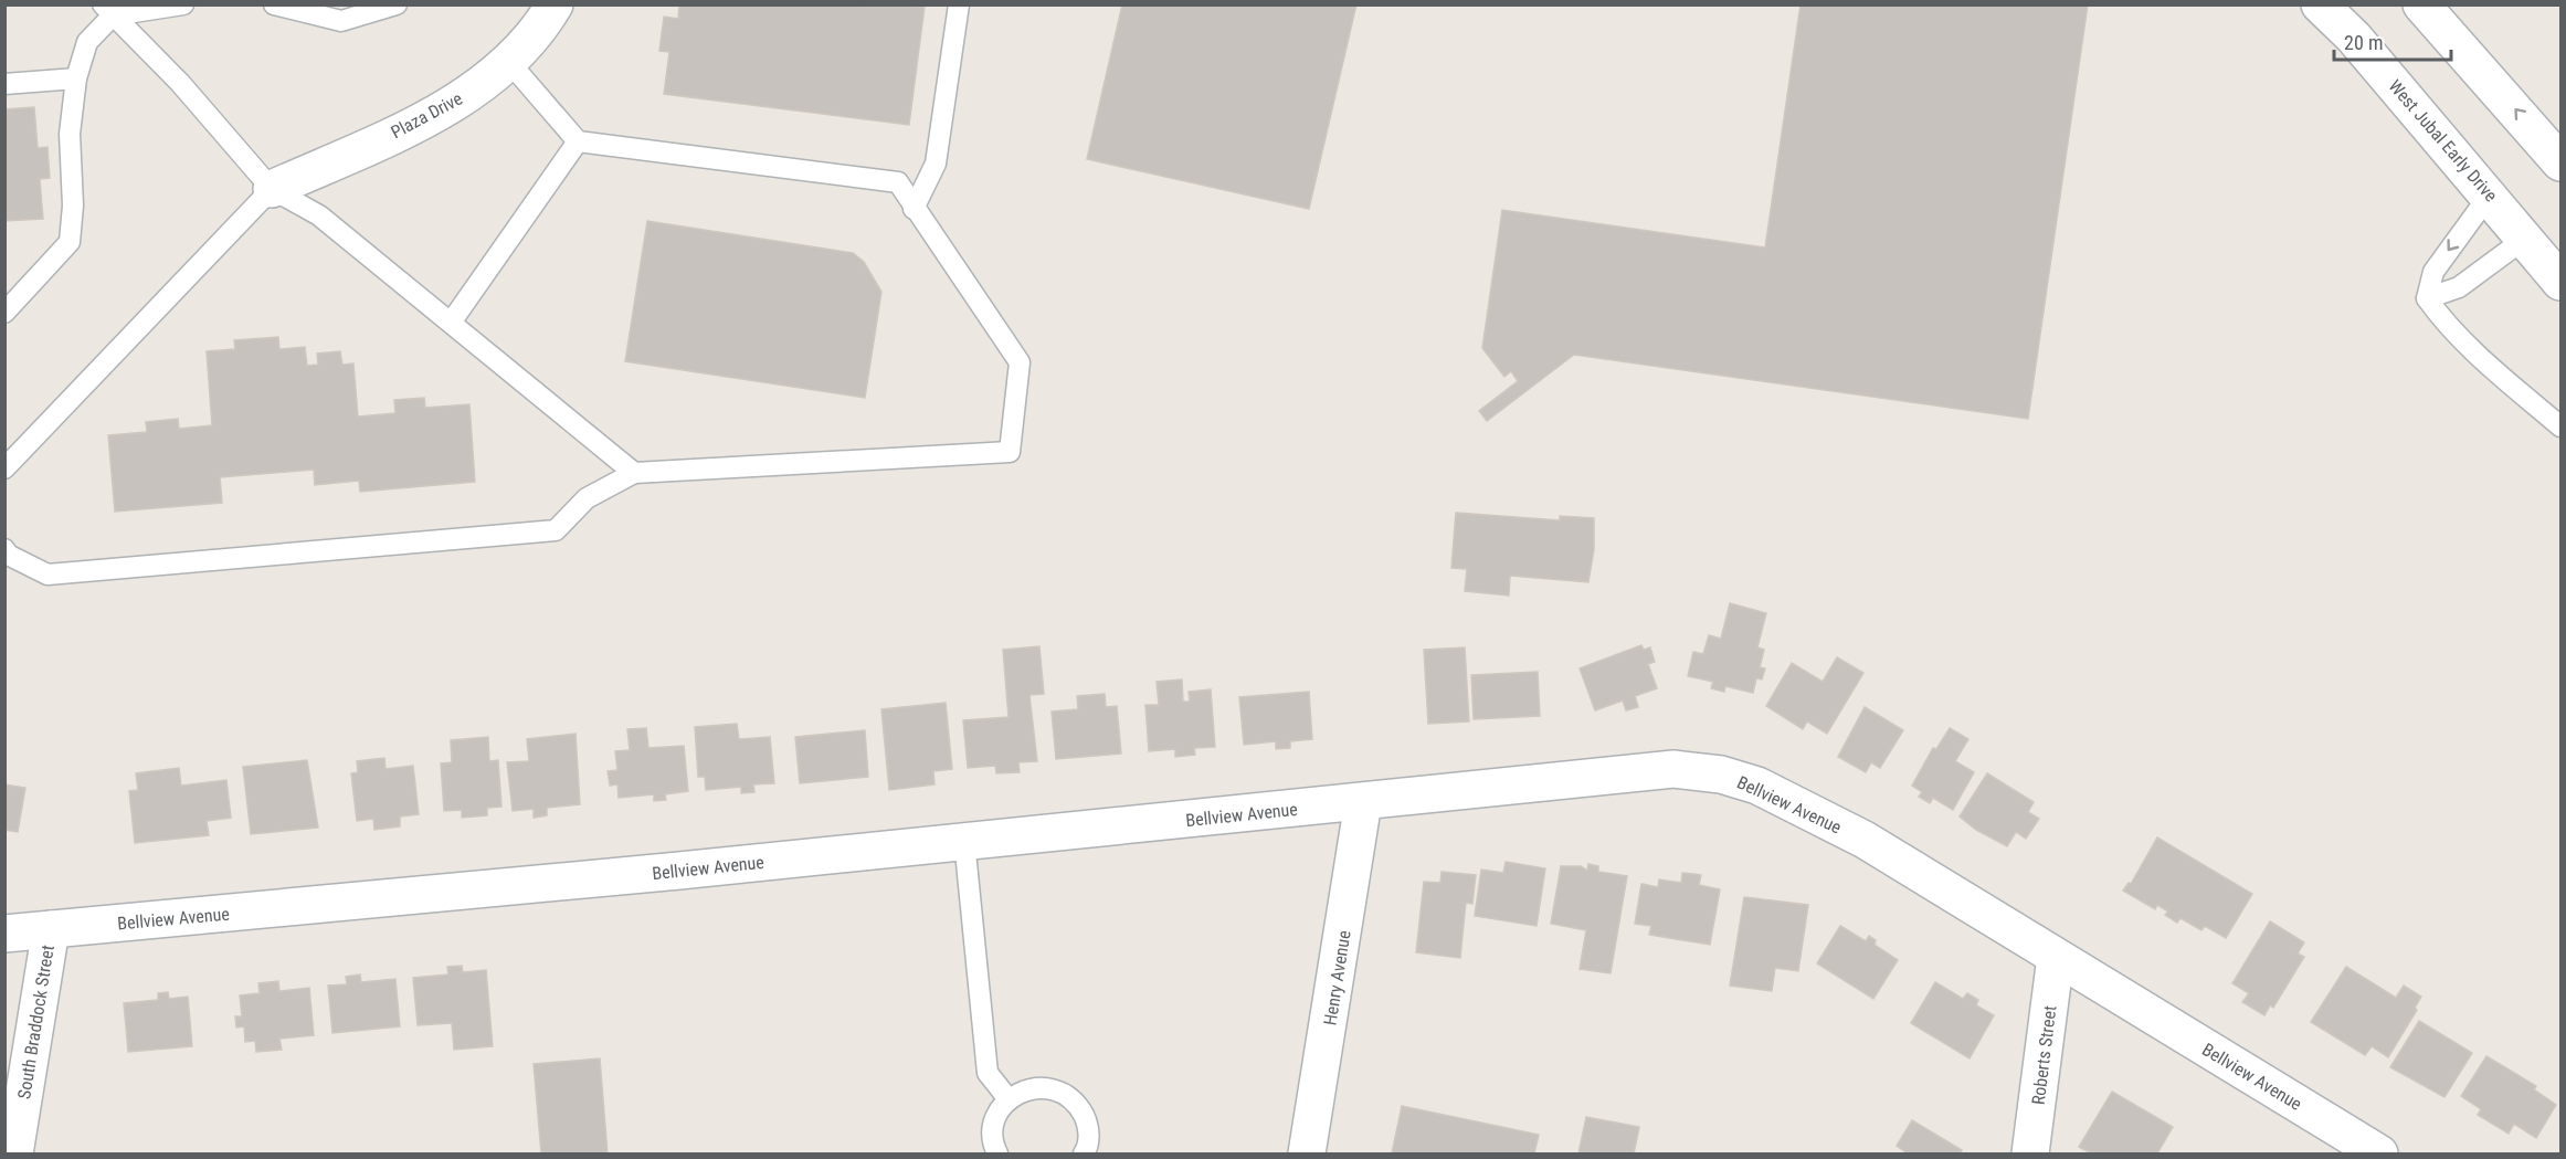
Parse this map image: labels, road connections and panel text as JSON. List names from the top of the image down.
{
  "streets": {
    "street": [
      "Plaza Drive",
      "West Jubal Early Drive",
      "Bellview Avenue",
      "Henry Avenue",
      "South Braddock Street",
      "Roberts Street"
    ]
  },
  "crossings": [
    ["Bellview Avenue", "Henry Avenue"],
    ["Bellview Avenue", "South Braddock Street"],
    ["Bellview Avenue", "Roberts Street"]
  ],
  "scale_bar": "20 m"
}
